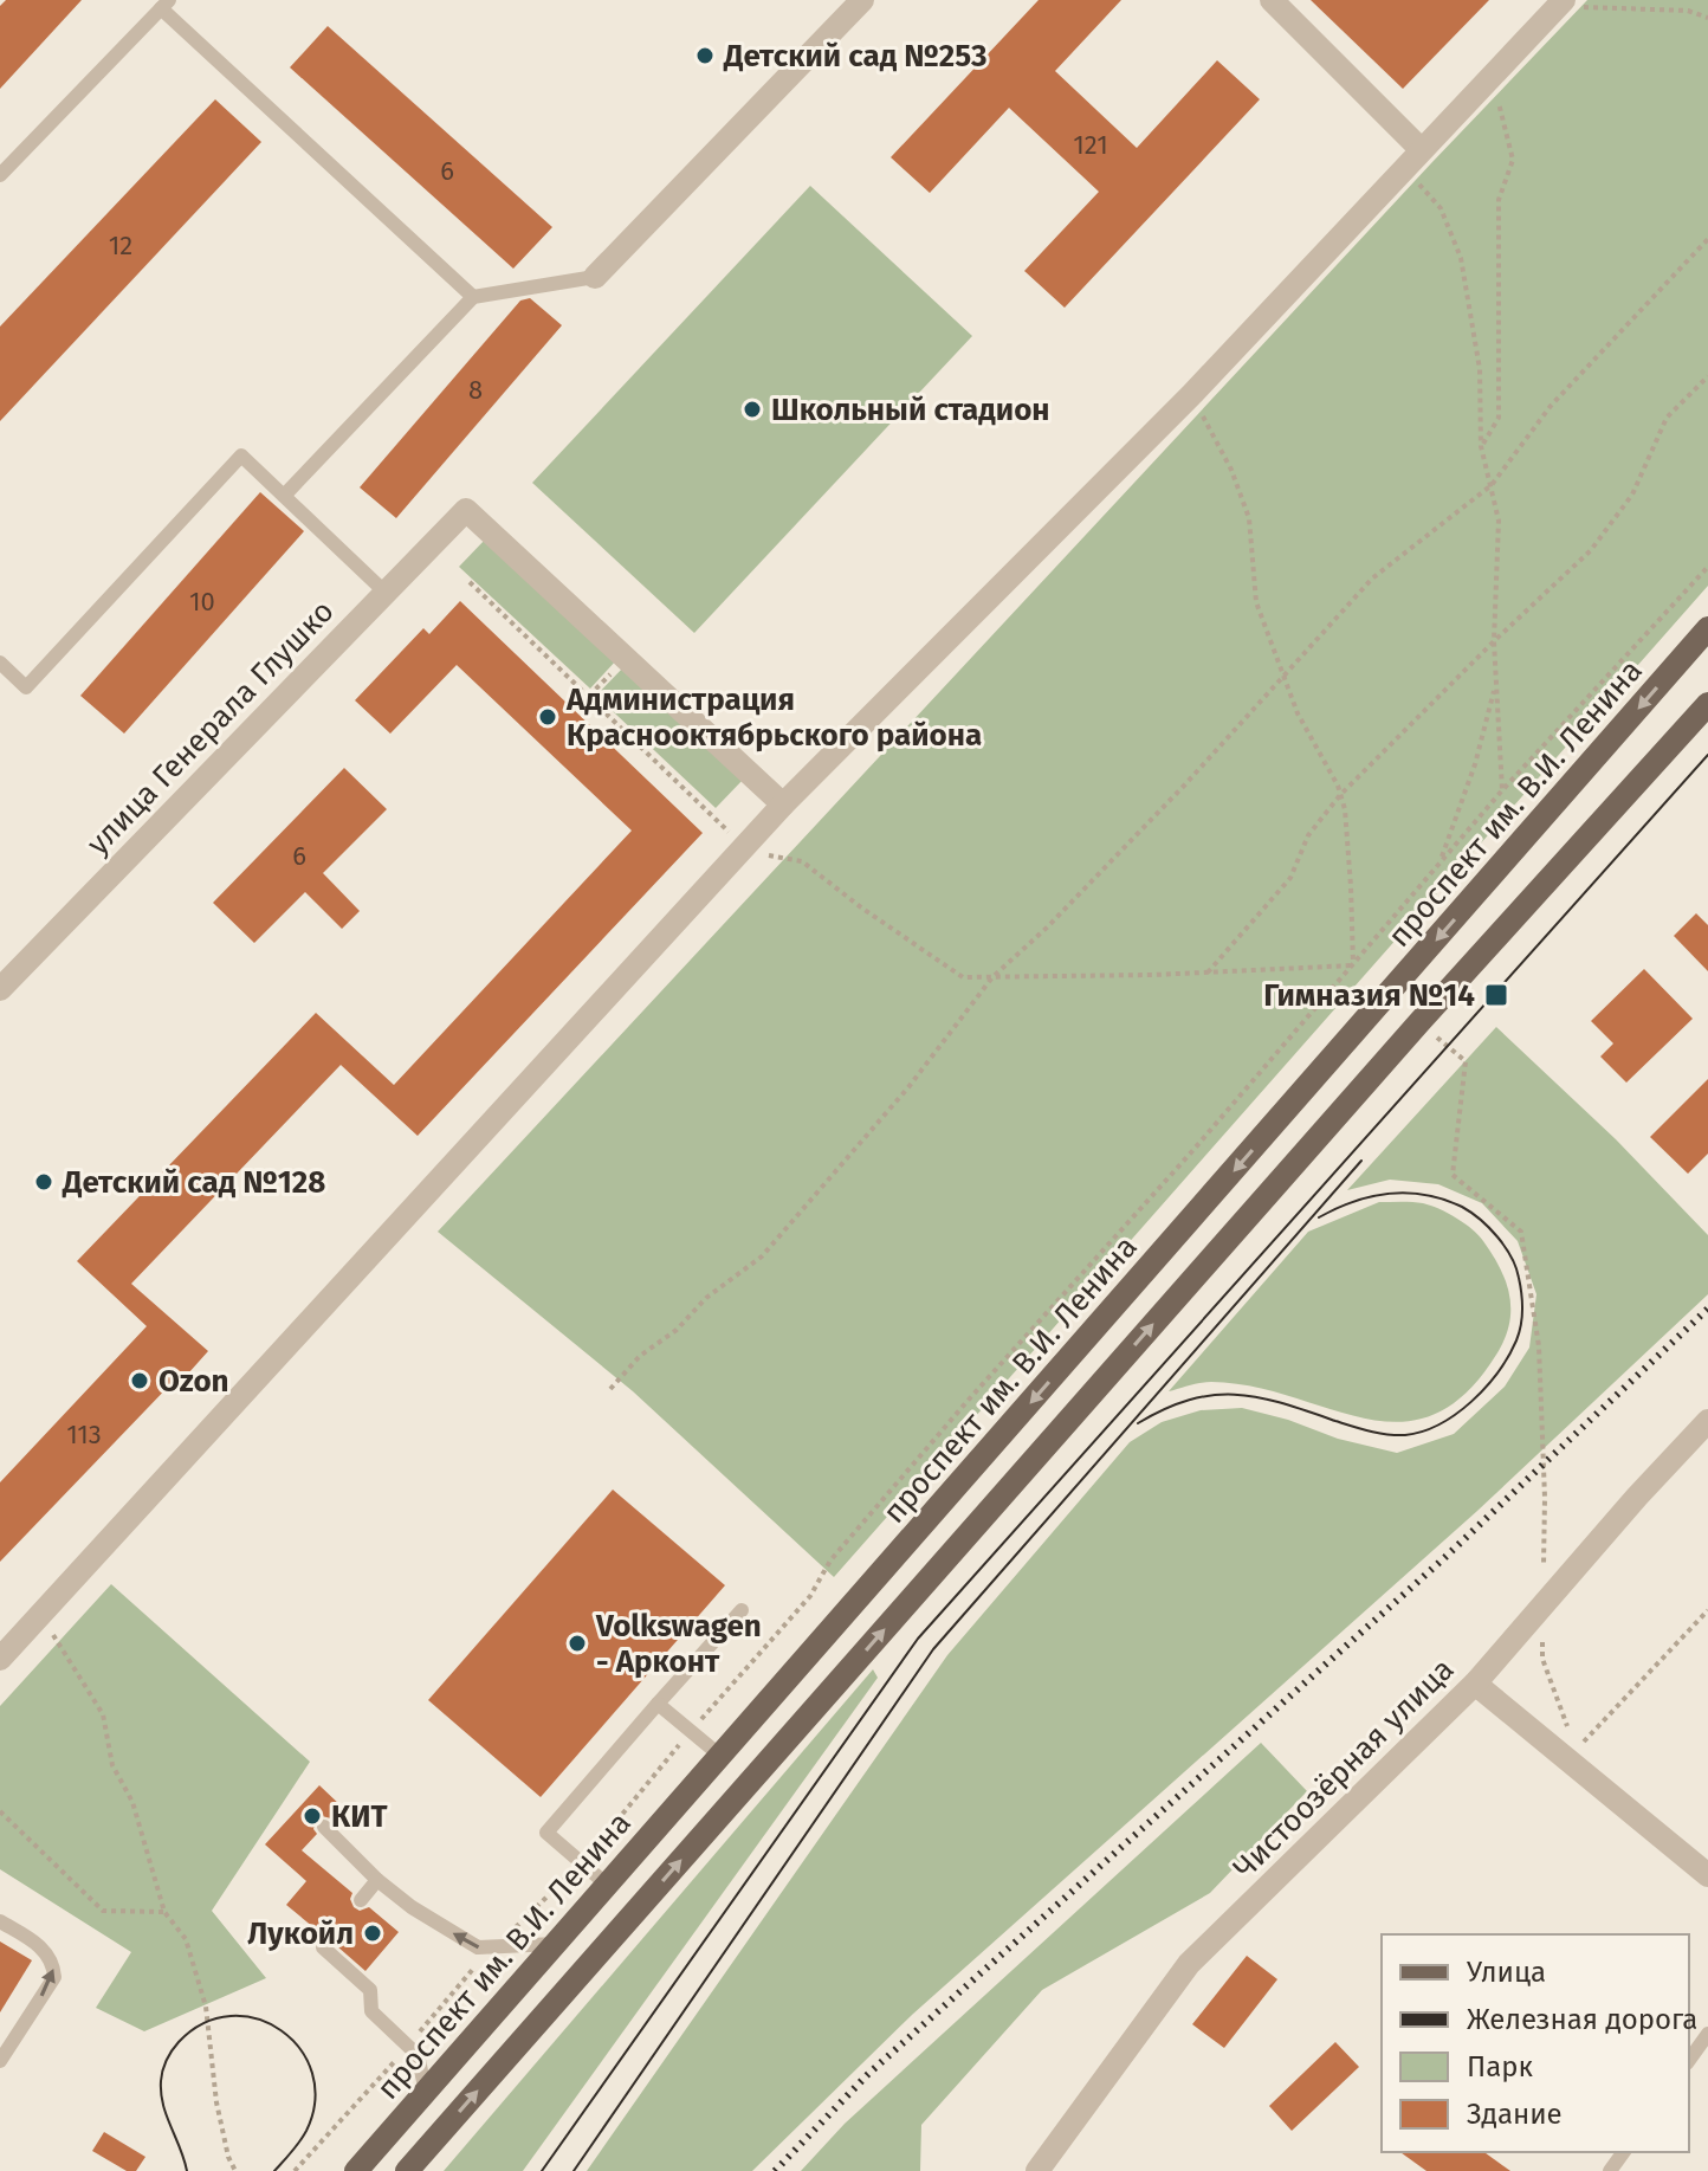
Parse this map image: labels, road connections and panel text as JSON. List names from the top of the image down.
{
  "streets": {
    "main road": ["проспект им. В.И. Ленина"],
    "street": ["улица Генерала Глушко", "Чистоозёрная улица"]
  },
  "places": {
    "other": [
      "Детский сад №253",
      "Школьный стадион",
      "Администрация Краснооктябрьского района",
      "Детский сад №128",
      "Ozon",
      "Volkswagen - Арконт",
      "КИТ",
      "Лукойл"
    ],
    "transit": ["Гимназия №14"]
  },
  "house_numbers": [
    "121",
    "6",
    "12",
    "8",
    "10",
    "6",
    "113"
  ],
  "legend": [
    "Улица",
    "Железная дорога",
    "Парк",
    "Здание"
  ]
}
